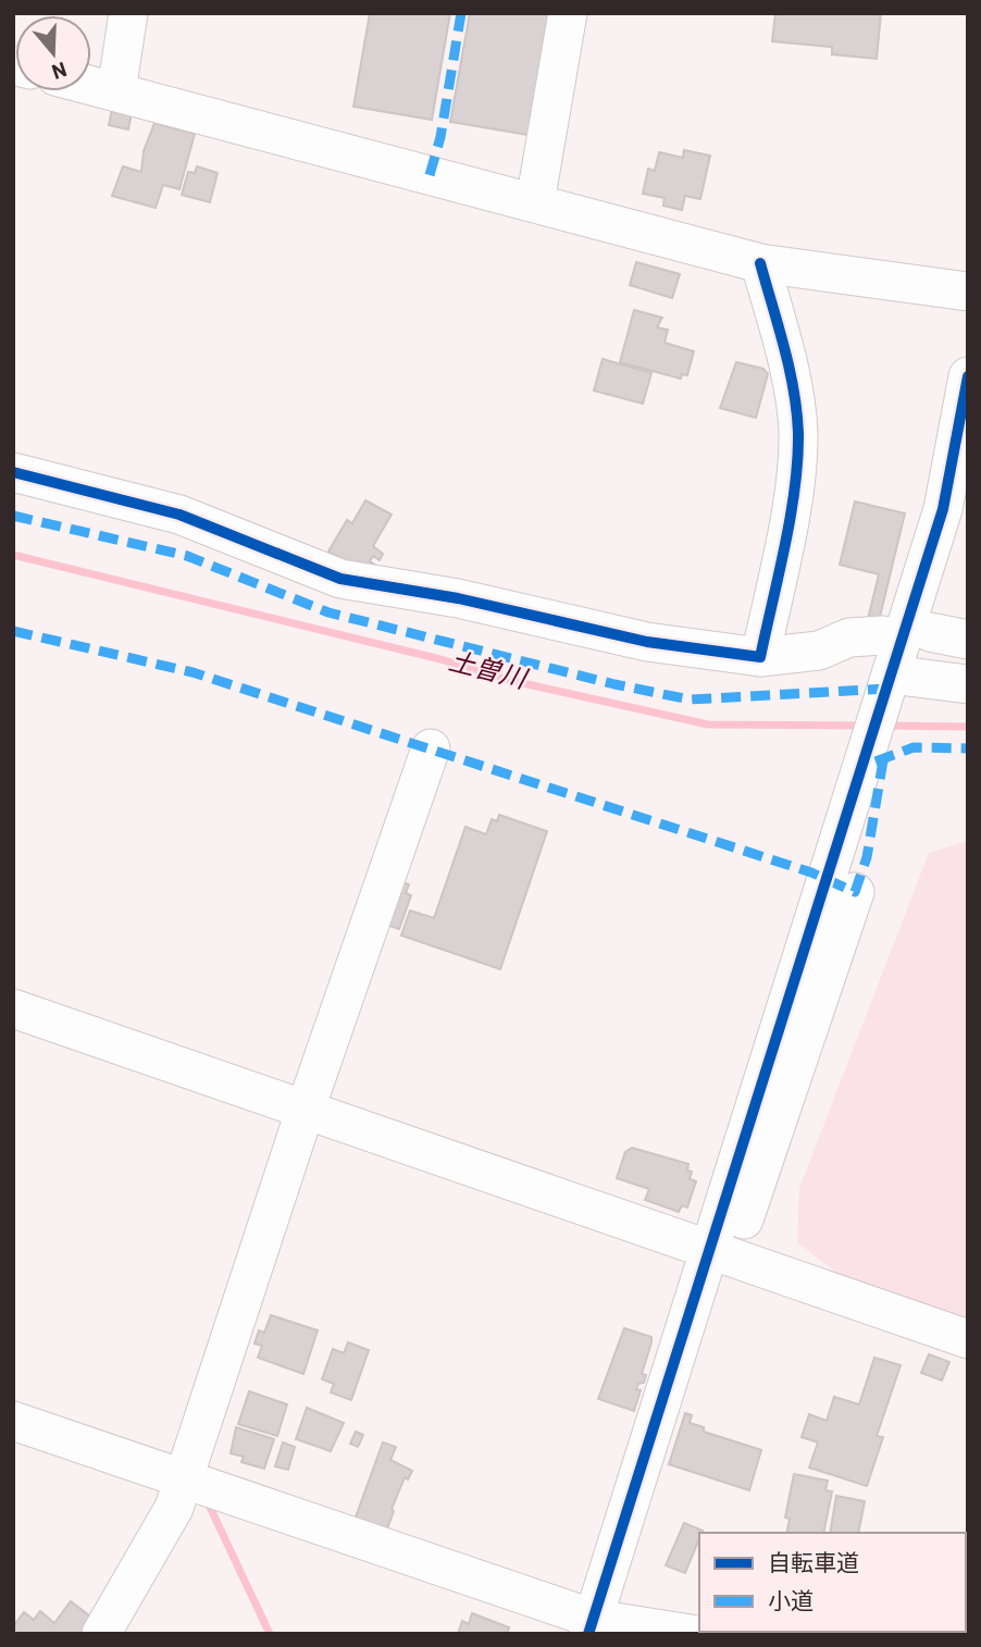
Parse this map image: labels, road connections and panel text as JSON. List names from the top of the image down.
{
  "water": ["土曽川"],
  "legend": ["自転車道", "小道"],
  "north": "bottom"
}
